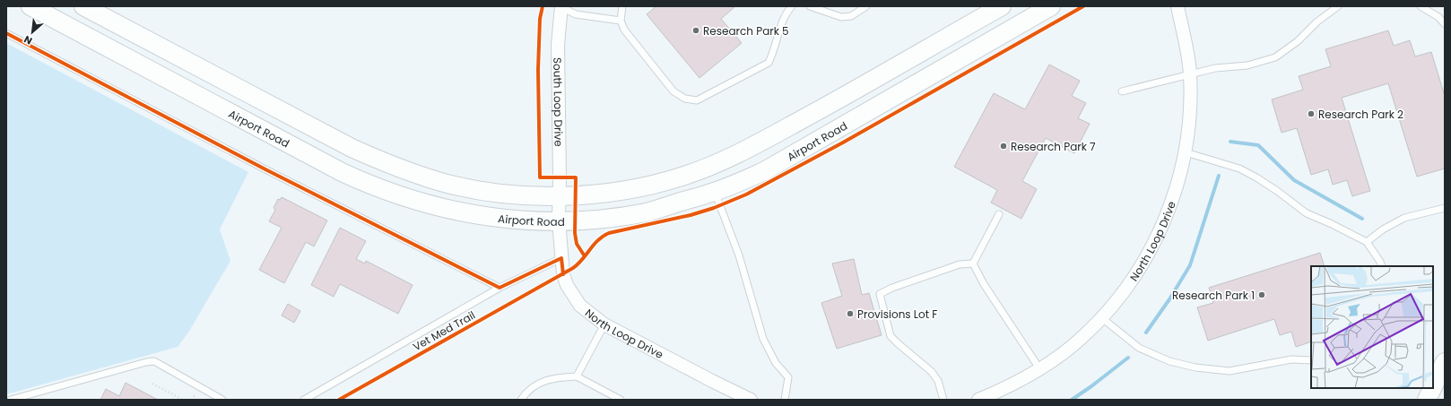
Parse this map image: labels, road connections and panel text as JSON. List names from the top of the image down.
{
  "streets": {
    "main road": ["Airport Road"],
    "street": ["South Loop Drive", "North Loop Drive"],
    "cycle path": ["Vet Med Trail"]
  },
  "crossings": [
    ["South Loop Drive", "Airport Road"],
    ["South Loop Drive", "North Loop Drive"],
    ["Airport Road", "North Loop Drive"]
  ],
  "places": [
    "Research Park 5",
    "Research Park 2",
    "Research Park 7",
    "Research Park 1",
    "Provisions Lot F"
  ],
  "north": "bottom left"
}
